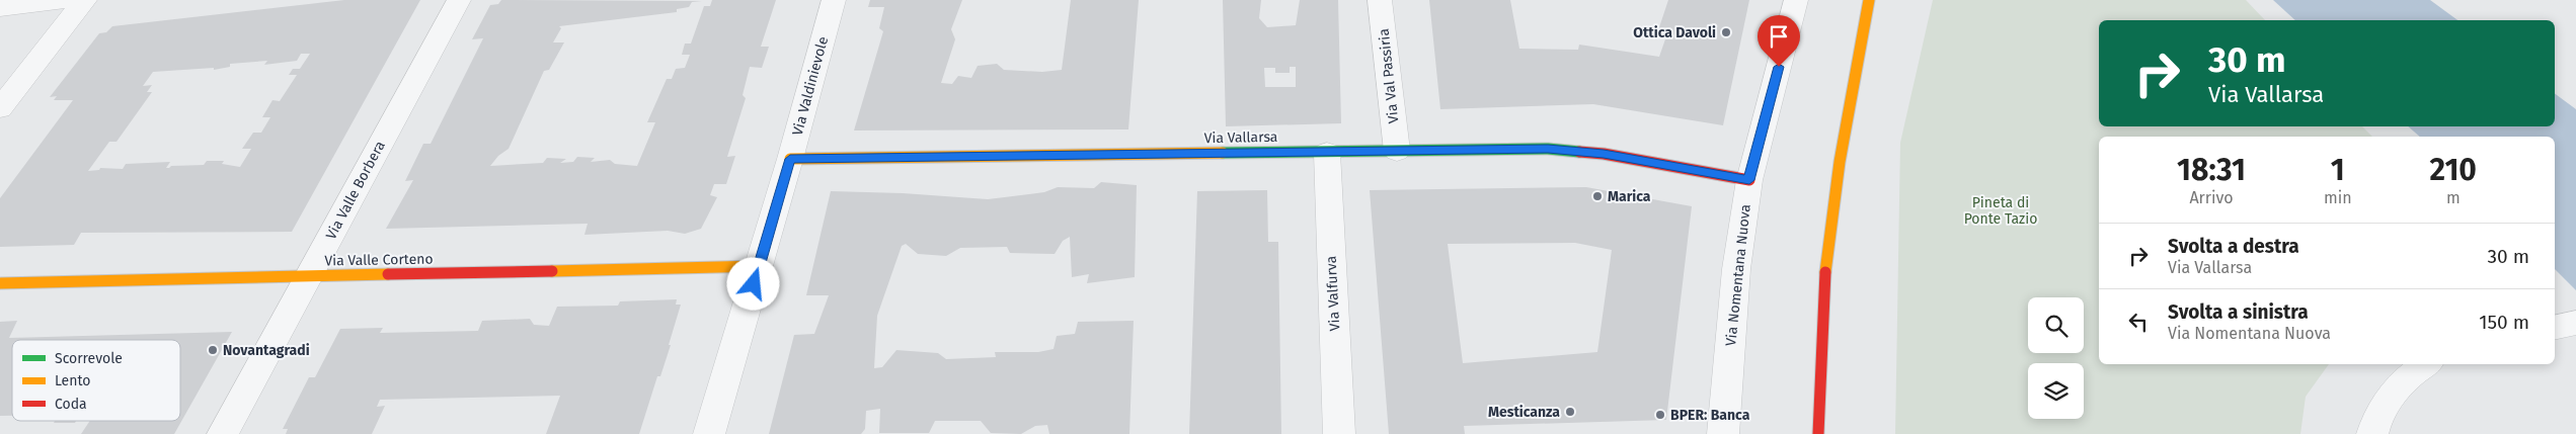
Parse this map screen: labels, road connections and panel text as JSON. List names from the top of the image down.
{
  "streets": {
    "street": [
      "Via Val Passiria",
      "Via Valdinievole",
      "Via Vallarsa",
      "Via Valle Borbera",
      "Via Valle Corteno",
      "Via Nomentana Nuova",
      "Via Valfurva"
    ]
  },
  "crossings": [
    ["Via Val Passiria", "Via Vallarsa"],
    ["Via Valdinievole", "Via Vallarsa"],
    ["Via Valdinievole", "Via Valle Corteno"],
    ["Via Vallarsa", "Via Nomentana Nuova"],
    ["Via Vallarsa", "Via Valfurva"],
    ["Via Valle Borbera", "Via Valle Corteno"]
  ],
  "parks": ["Pineta di Ponte Tazio"],
  "places": [
    "Ottica Davoli",
    "Marica",
    "Novantagradi",
    "Mesticanza",
    "BPER: Banca"
  ],
  "legend": ["Scorrevole", "Lento", "Coda"],
  "page": {
    "turn": ["30 m", "Via Vallarsa"],
    "eta": [
      "18:31",
      "Arrivo",
      "1",
      "min",
      "210",
      "m"
    ],
    "list": [
      {
        "name": "Svolta a destra",
        "note": "Via Vallarsa",
        "value": "30 m"
      },
      {
        "name": "Svolta a sinistra",
        "note": "Via Nomentana Nuova",
        "value": "150 m"
      }
    ]
  }
}
